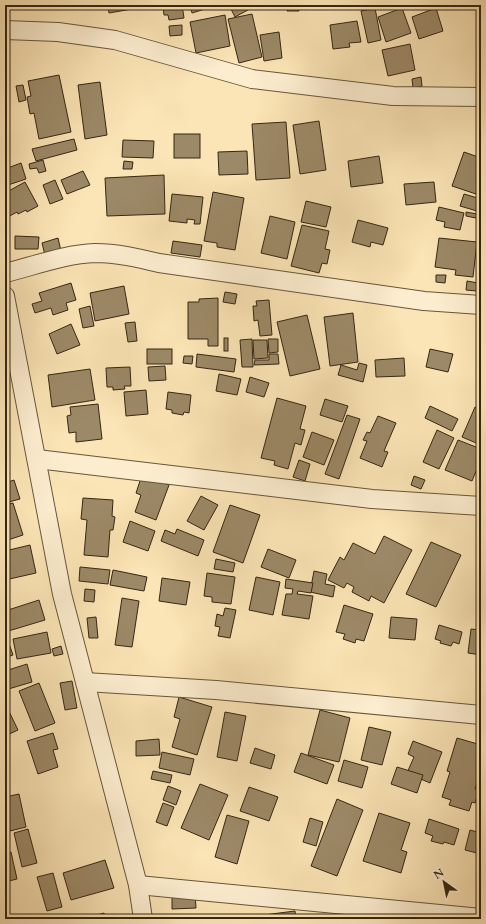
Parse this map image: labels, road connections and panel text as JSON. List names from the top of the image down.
{
  "north": "top left"
}
